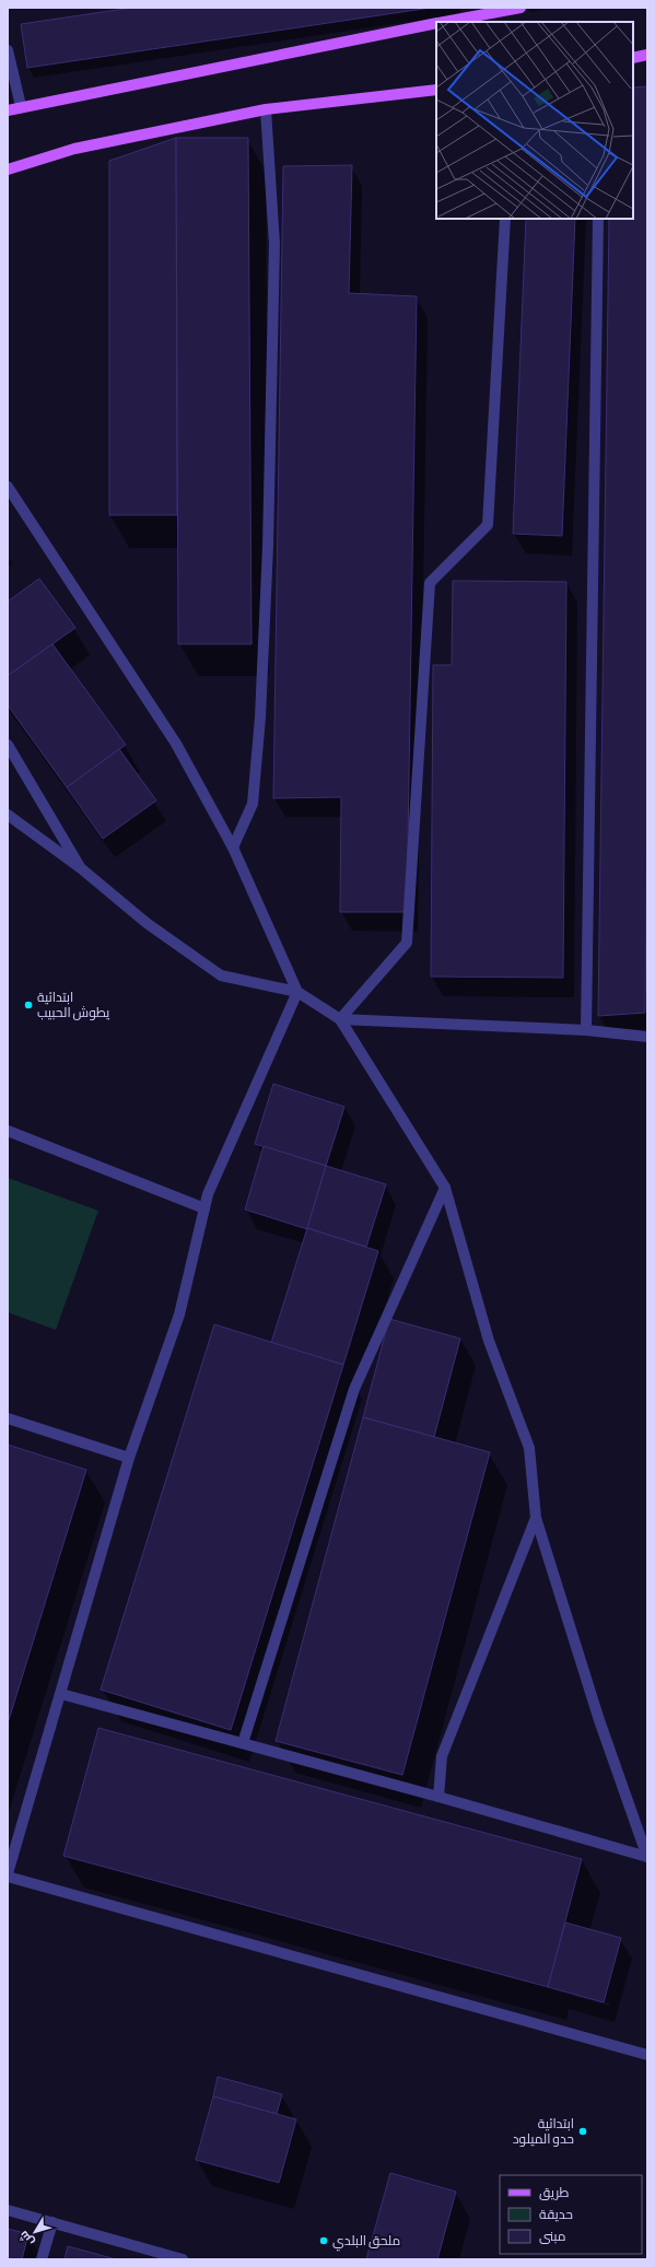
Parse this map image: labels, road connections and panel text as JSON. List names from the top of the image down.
{
  "places": ["ابتدائية يطوش الحبيب", "ابتدائية حدو الميلود", "ملحق البلدي"],
  "legend": ["طريق", "حديقة", "مبنى"],
  "north": "bottom left"
}
